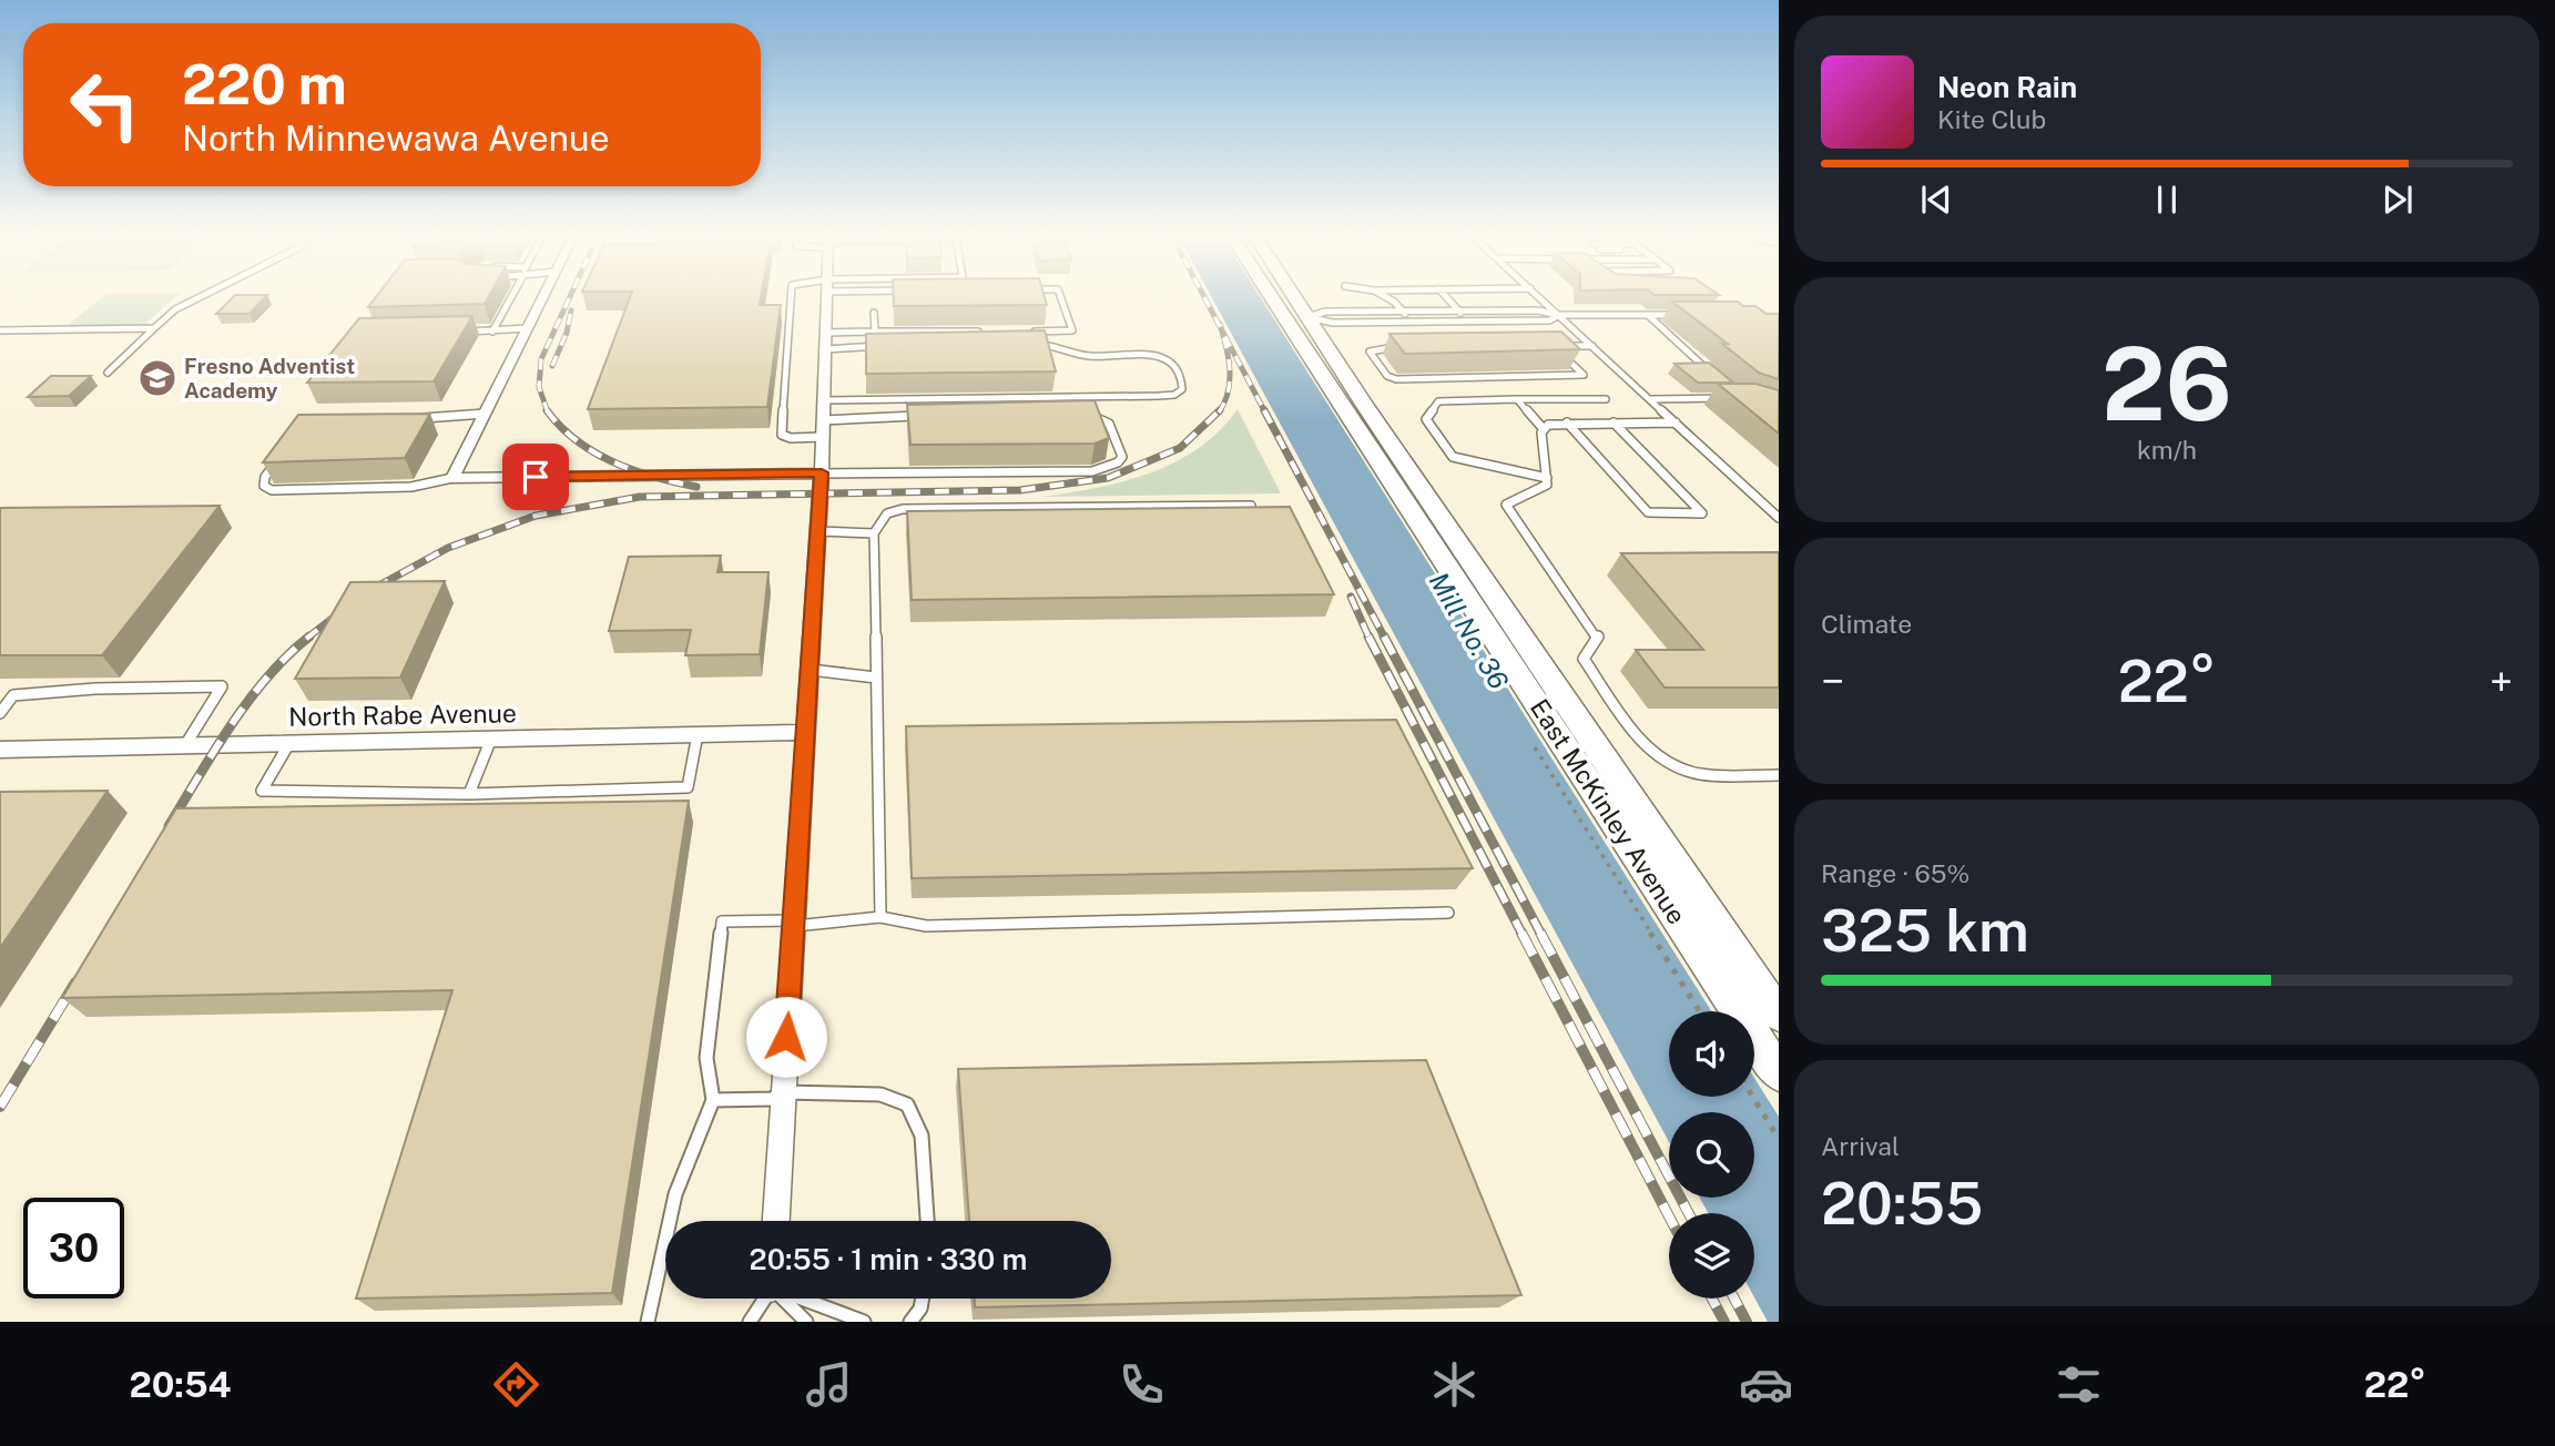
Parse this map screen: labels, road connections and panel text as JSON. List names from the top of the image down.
{
  "streets": {
    "main road": ["East McKinley Avenue"],
    "street": ["North Rabe Avenue"]
  },
  "water": ["Mill No. 36"],
  "places": {
    "school or university": ["Fresno Adventist Academy"]
  },
  "page": {
    "turn": ["220 m", "North Minnewawa Avenue"],
    "song": ["Neon Rain", "Kite Club"],
    "tile": [
      ["26", "km/h"],
      "Climate",
      ["Range · 65%", "325 km"],
      ["Arrival", "20:55"]
    ],
    "heat": ["−", "22°", "+"],
    "limit": "30",
    "trip": "20:55 · 1 min · 330 m",
    "tabs": ["20:54", "22°"]
  }
}
